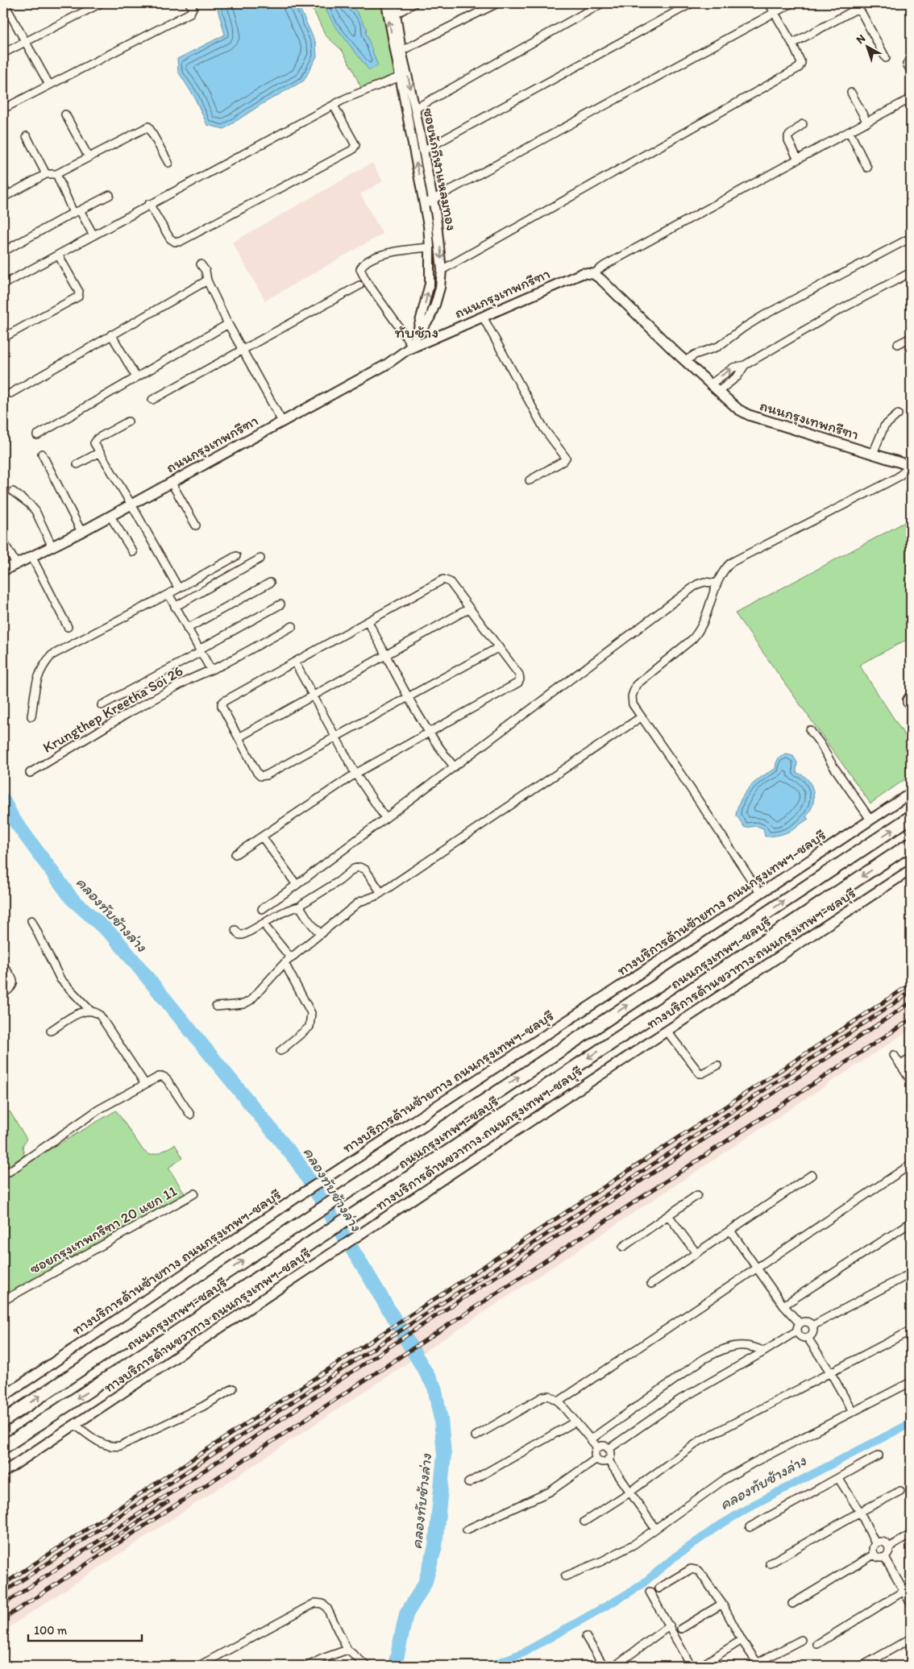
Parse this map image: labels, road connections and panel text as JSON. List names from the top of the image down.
{
  "streets": {
    "highway": ["ถนนกรุงเทพฯ-ชลบุรี"],
    "main road": ["ถนนกรุงเทพกรีฑา", "ทางบริการด้านซ้ายทาง ถนนกรุงเทพฯ-ชลบุรี", "ทางบริการด้านขวาทาง ถนนกรุงเทพฯ-ชลบุรี"],
    "street": ["ซอยนักกีฬาแหลมทอง", "Krungthep Kreetha Soi 26", "ซอยกรุงเทพกรีฑา 20 แยก 11"]
  },
  "crossings": [
    ["ซอยนักกีฬาแหลมทอง", "ถนนกรุงเทพกรีฑา"]
  ],
  "districts": ["ทับช้าง"],
  "water": ["คลองทับช้างล่าง"],
  "scale_bar": "100 m",
  "north": "top left"
}
